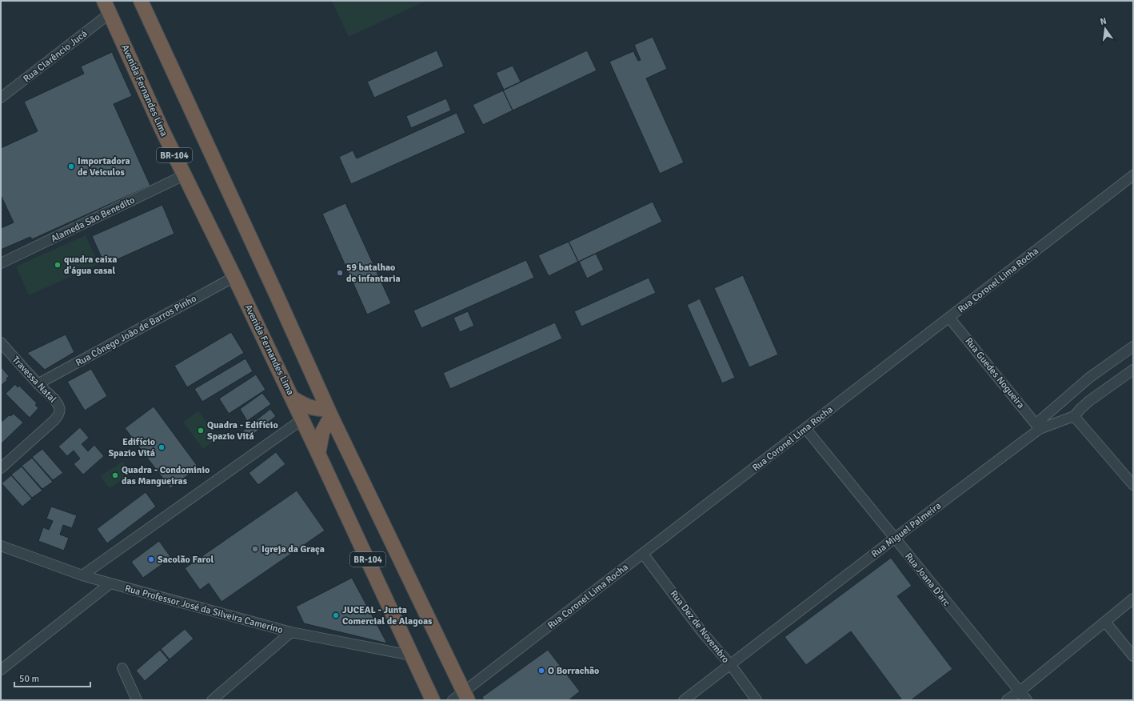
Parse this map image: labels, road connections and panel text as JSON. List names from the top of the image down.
{
  "streets": {
    "highway": ["Avenida Fernandes Lima", "BR-104"],
    "street": [
      "Rua Clarêncio Jucá",
      "Alameda São Benedito",
      "Rua Coronel Lima Rocha",
      "Rua Cônego João de Barros Pinho",
      "Rua Guedes Nogueira",
      "Travessa Natal",
      "Rua Miguel Palmeira",
      "Rua Joana D'arc",
      "Rua Professor José da Silveira Camerino",
      "Rua Dez de Novembro"
    ]
  },
  "crossings": [
    ["Rua Clarêncio Jucá", "Avenida Fernandes Lima"],
    ["Avenida Fernandes Lima", "Alameda São Benedito"],
    ["Avenida Fernandes Lima", "Rua Cônego João de Barros Pinho"],
    ["Avenida Fernandes Lima", "Rua Professor José da Silveira Camerino"],
    ["BR-104", "Rua Coronel Lima Rocha"],
    ["Rua Coronel Lima Rocha", "Rua Guedes Nogueira"],
    ["Rua Coronel Lima Rocha", "Rua Joana D'arc"],
    ["Rua Coronel Lima Rocha", "Rua Dez de Novembro"],
    ["Rua Cônego João de Barros Pinho", "Travessa Natal"],
    ["Rua Guedes Nogueira", "Rua Miguel Palmeira"],
    ["Rua Miguel Palmeira", "Rua Joana D'arc"],
    ["Rua Miguel Palmeira", "Rua Dez de Novembro"]
  ],
  "places": [
    "Importadora de Veiculos",
    "quadra caixa d'água casal",
    "59 batalhao de infantaria",
    "Quadra - Edifício Spazio Vitá",
    "Edifício Spazio Vitá",
    "Quadra - Condominio das Mangueiras",
    "Igreja da Graça",
    "Sacolão Farol",
    "JUCEAL - Junta Comercial de Alagoas",
    "O Borrachão"
  ],
  "scale_bar": "50 m",
  "north": "top"
}
